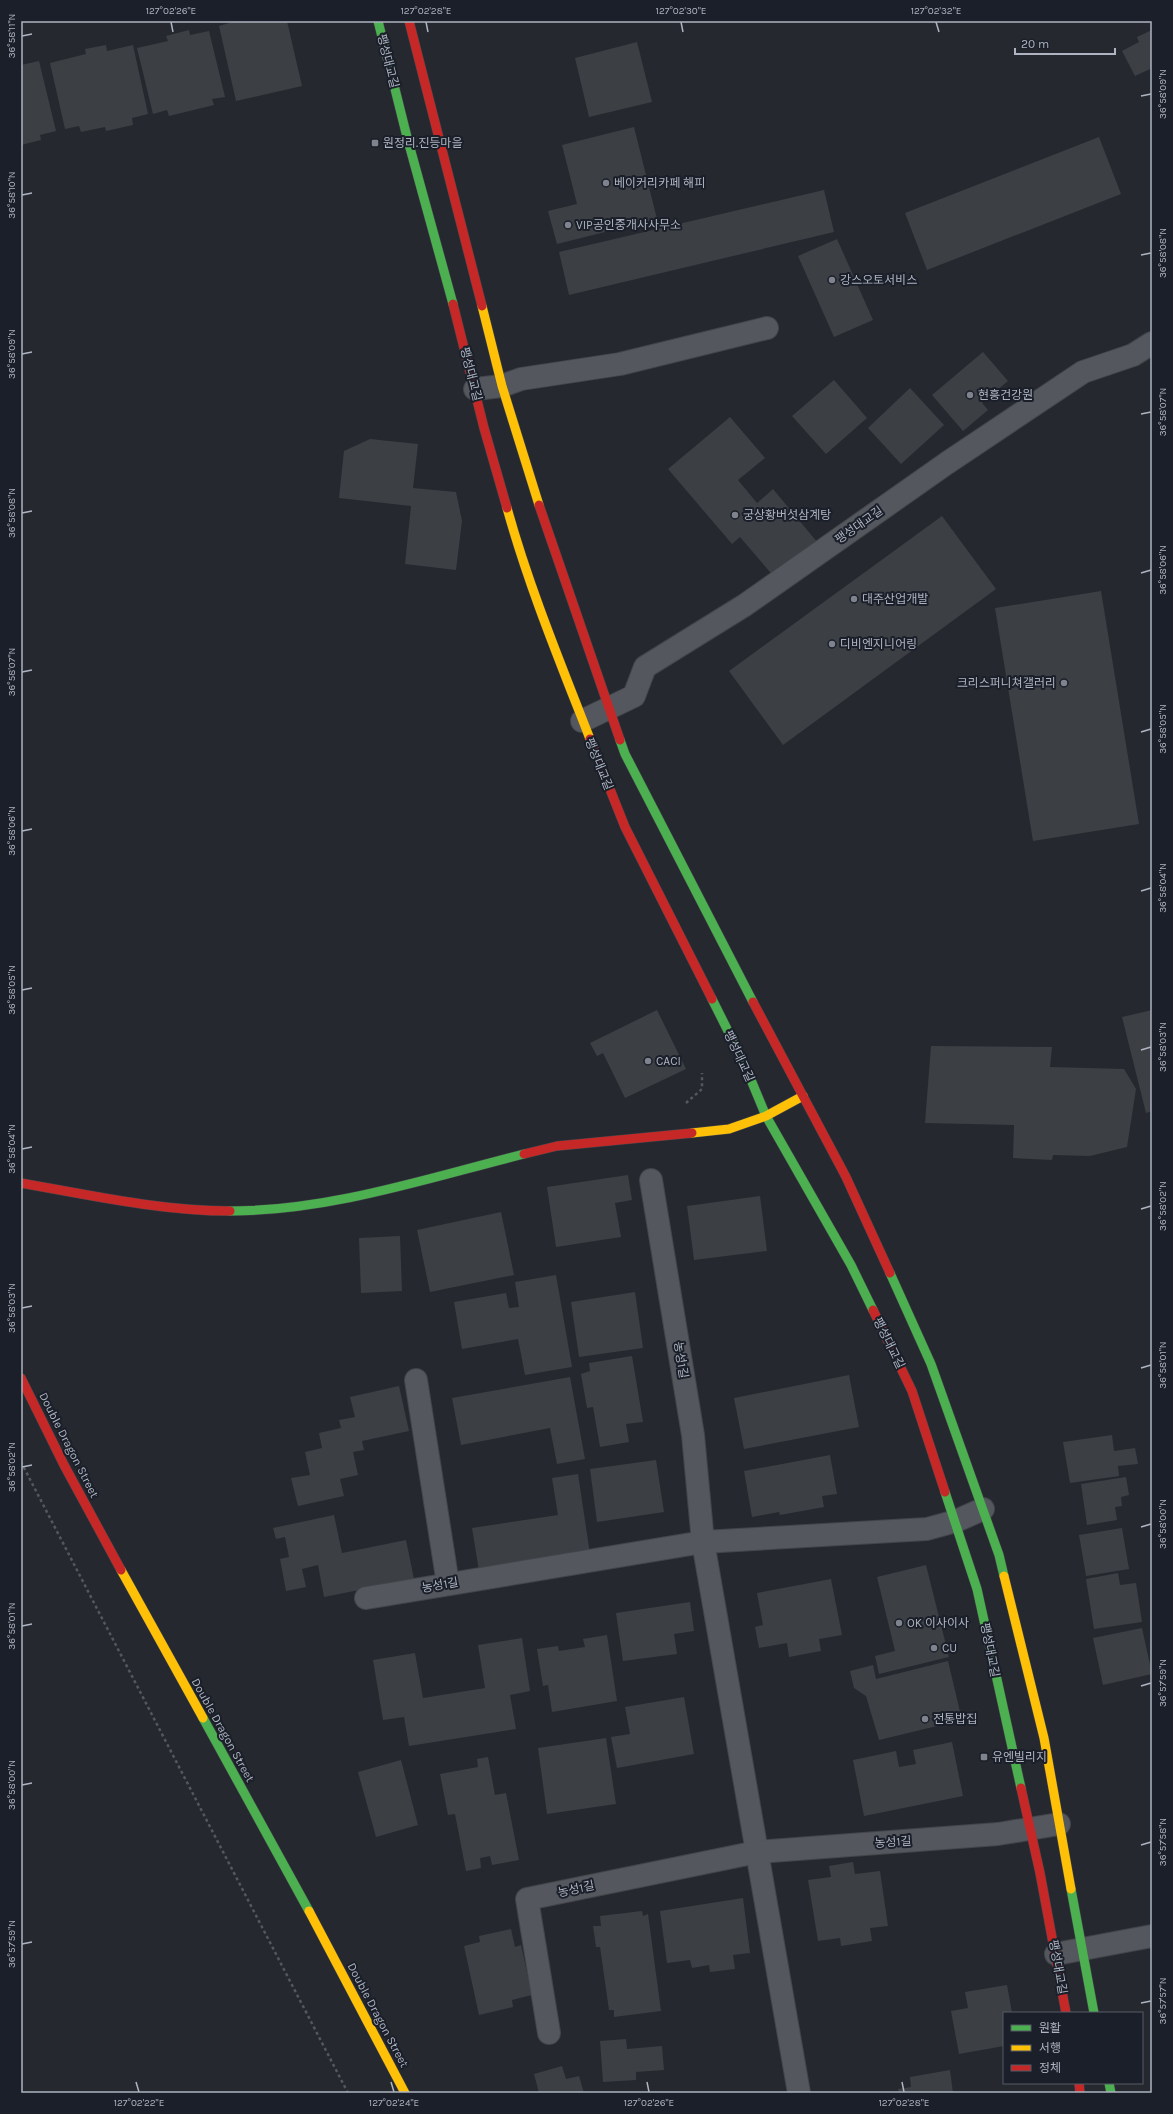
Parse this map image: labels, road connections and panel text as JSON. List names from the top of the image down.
{
  "streets": {
    "main road": ["팽성대교길", "Double Dragon Street"],
    "street": ["농성1길"]
  },
  "crossings": [
    ["팽성대교길", "농성1길"]
  ],
  "places": {
    "transit": ["원정리.진등마을", "유엔빌리지"],
    "other": [
      "베이커리카페 해피",
      "VIP공인중개사사무소",
      "강스오토서비스",
      "현흥건강원",
      "궁상황버섯삼계탕",
      "대주산업개발",
      "디비엔지니어링",
      "크리스퍼니쳐갤러리",
      "CACI",
      "OK 이사이사",
      "CU",
      "전통밥집"
    ]
  },
  "legend": ["원활", "서행", "정체"],
  "scale_bar": "20 m",
  "coordinates": [
    "127°02'26\"E",
    "127°02'28\"E",
    "127°02'30\"E",
    "127°02'32\"E",
    "36°58'11\"N",
    "36°58'09\"N",
    "36°58'10\"N",
    "36°58'08\"N",
    "36°58'07\"N",
    "36°58'06\"N",
    "36°58'05\"N",
    "36°58'04\"N",
    "36°58'03\"N",
    "36°58'02\"N",
    "36°58'01\"N",
    "36°58'00\"N",
    "36°57'59\"N",
    "36°57'58\"N",
    "36°57'57\"N",
    "127°02'22\"E",
    "127°02'24\"E"
  ]
}
